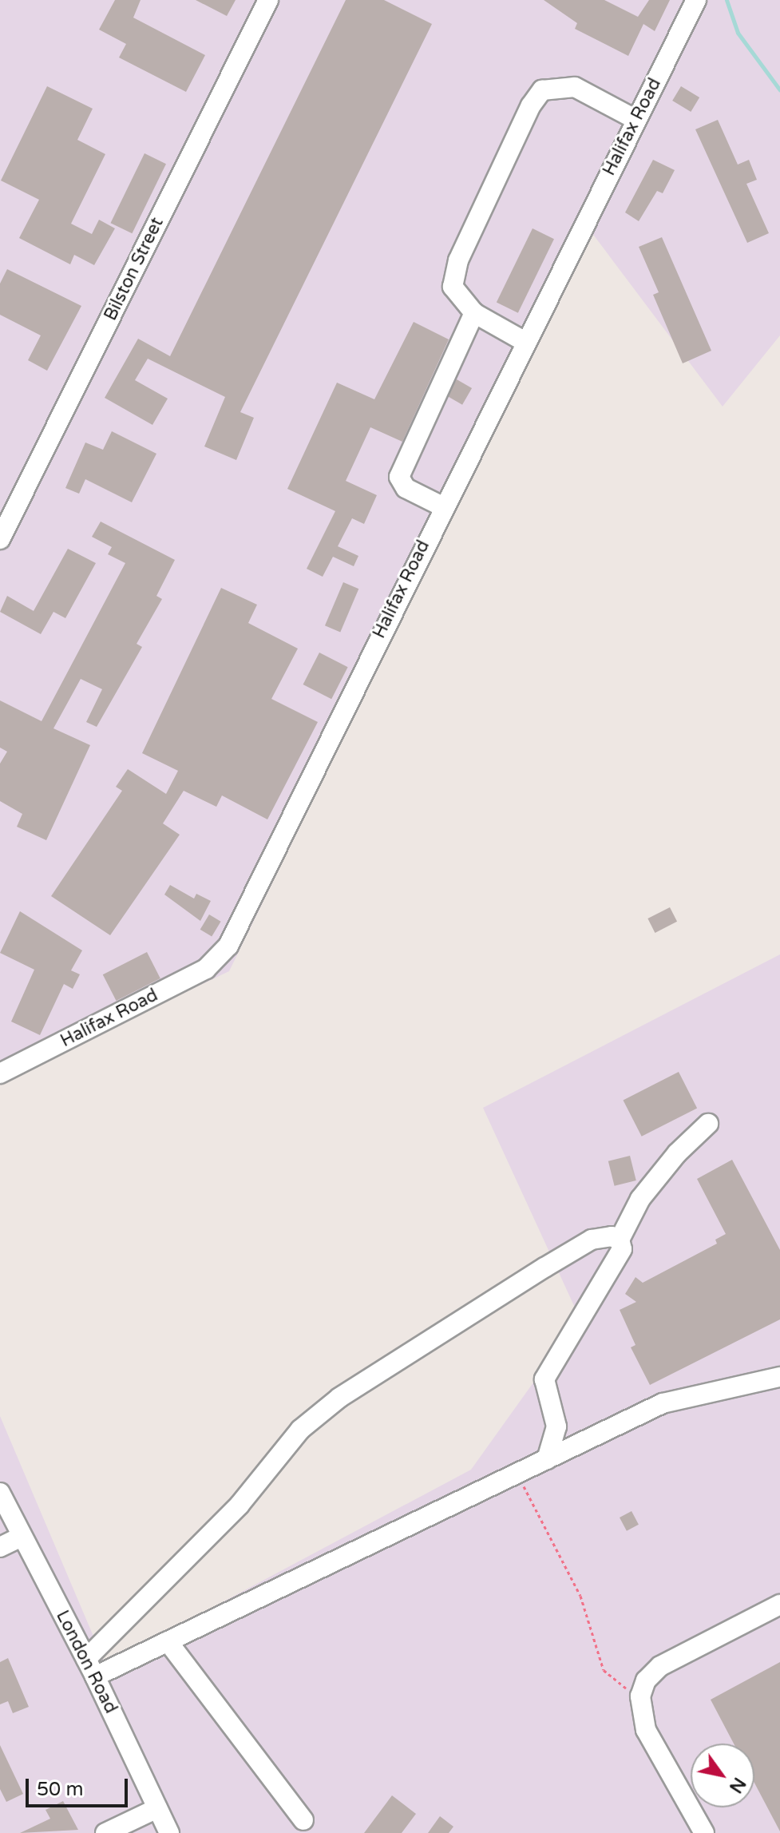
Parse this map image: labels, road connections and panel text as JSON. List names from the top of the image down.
{
  "streets": {
    "street": ["Halifax Road", "Bilston Street", "London Road"]
  },
  "scale_bar": "50 m",
  "north": "bottom right"
}
